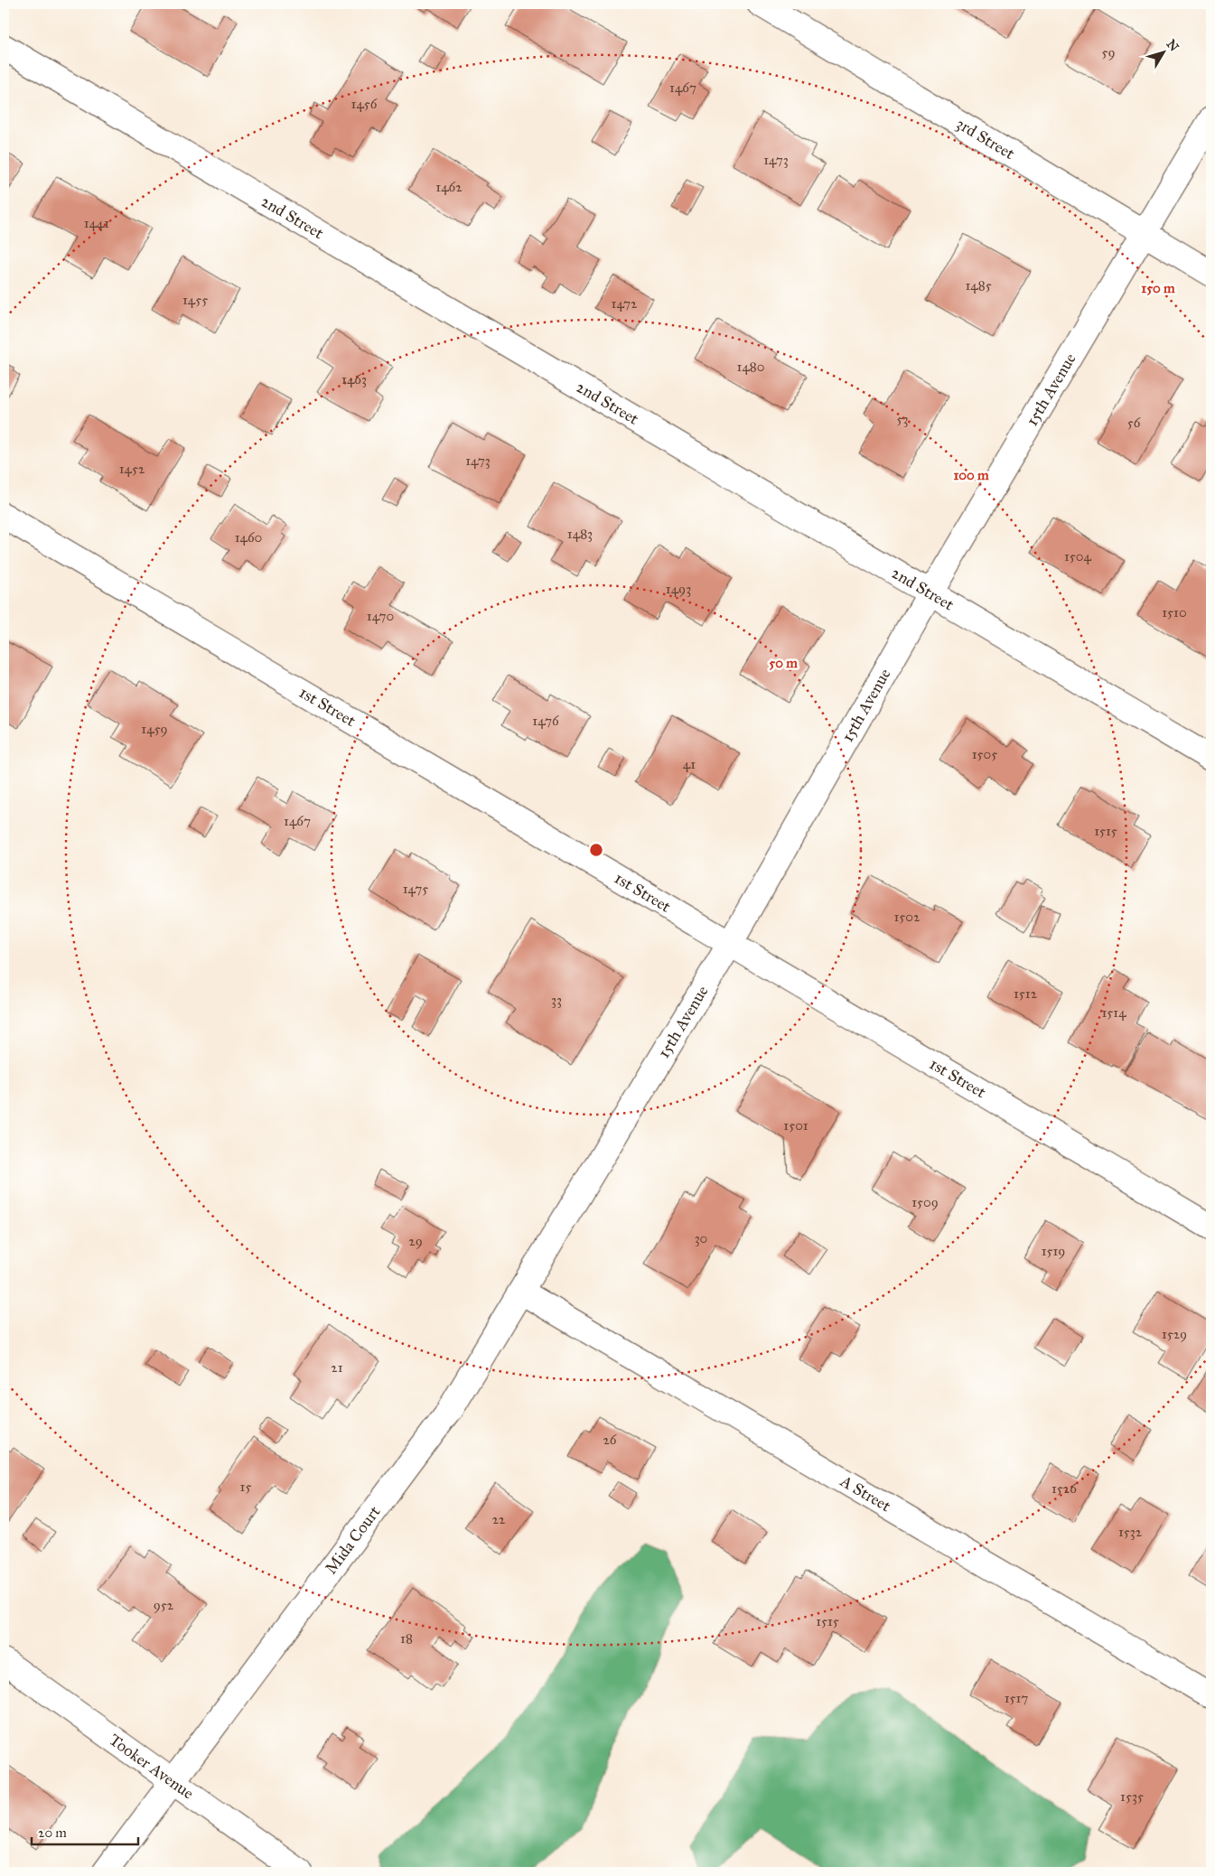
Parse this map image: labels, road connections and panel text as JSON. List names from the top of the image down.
{
  "streets": {
    "street": [
      "3rd Street",
      "2nd Street",
      "15th Avenue",
      "1st Street",
      "A Street",
      "Mida Court",
      "Tooker Avenue"
    ]
  },
  "crossings": [
    ["3rd Street", "15th Avenue"],
    ["2nd Street", "15th Avenue"],
    ["15th Avenue", "1st Street"],
    ["15th Avenue", "A Street"],
    ["15th Avenue", "Mida Court"],
    ["A Street", "Mida Court"],
    ["Mida Court", "Tooker Avenue"]
  ],
  "house_numbers": [
    "59",
    "1467",
    "1456",
    "1473",
    "1462",
    "1441",
    "1485",
    "1455",
    "1472",
    "1480",
    "1463",
    "53",
    "56",
    "1473",
    "1452",
    "1483",
    "1460",
    "1504",
    "1493",
    "1510",
    "1470",
    "1476",
    "1459",
    "1505",
    "41",
    "1467",
    "1515",
    "1475",
    "1502",
    "1512",
    "33",
    "1514",
    "1501",
    "1509",
    "30",
    "29",
    "1519",
    "1529",
    "21",
    "26",
    "15",
    "1526",
    "22",
    "1532",
    "952",
    "1515",
    "18",
    "1517",
    "1535"
  ],
  "scale_bar": "20 m",
  "north": "top right",
  "rings": ["150 m", "100 m", "50 m"]
}
